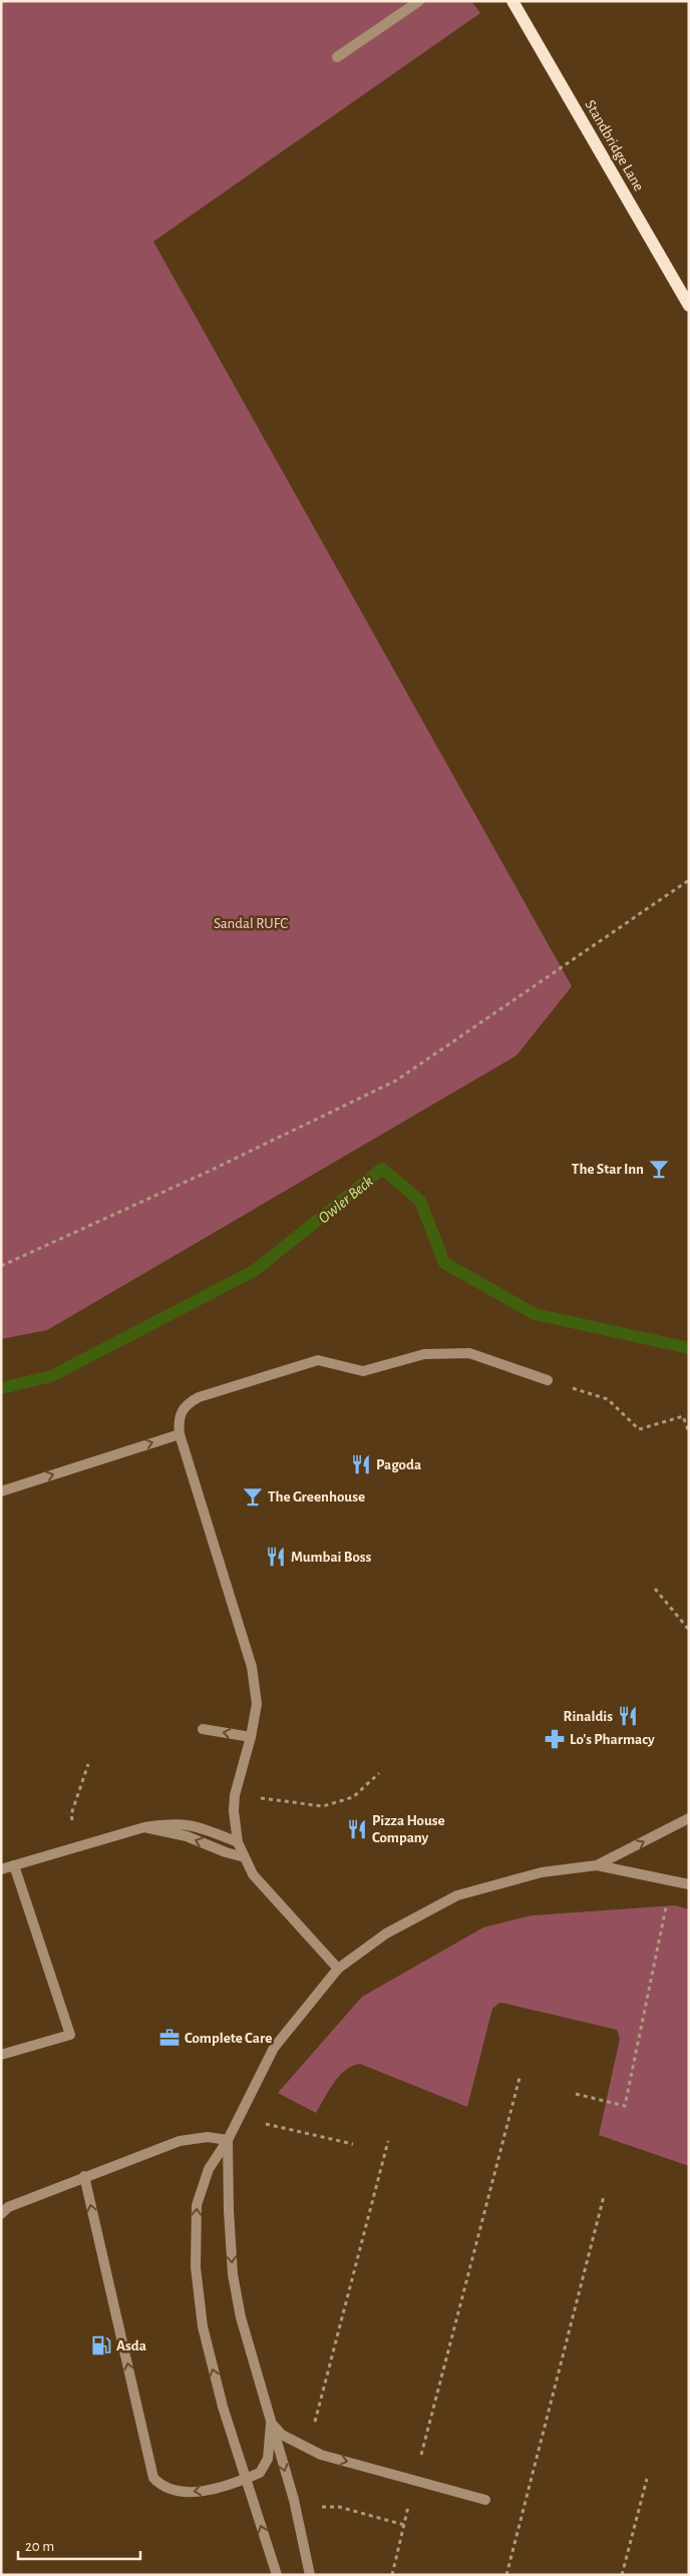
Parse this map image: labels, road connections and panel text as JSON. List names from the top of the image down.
{
  "streets": {
    "main road": ["Standbridge Lane"]
  },
  "water": ["Owler Beck"],
  "parks": ["Sandal RUFC"],
  "places": {
    "bar": ["The Star Inn", "The Greenhouse"],
    "restaurant": [
      "Pagoda",
      "Mumbai Boss",
      "Rinaldis",
      "Pizza House Company"
    ],
    "pharmacy": ["Lo's Pharmacy"],
    "office": ["Complete Care"],
    "fuel station": ["Asda"]
  },
  "scale_bar": "20 m"
}
